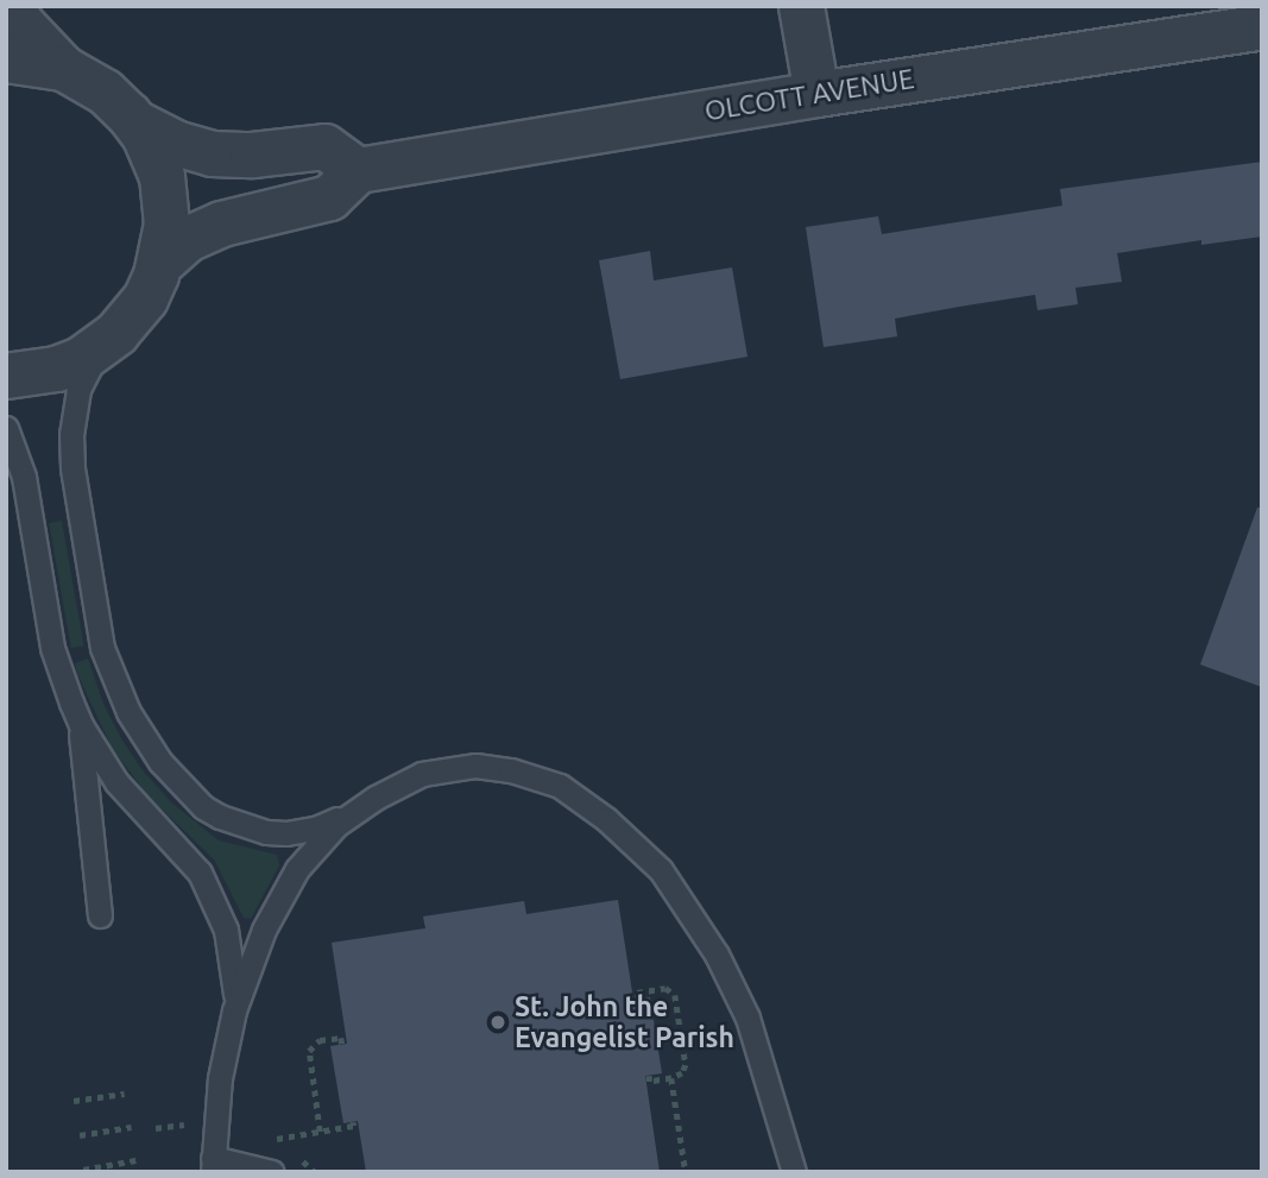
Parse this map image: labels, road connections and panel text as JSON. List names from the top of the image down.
{
  "streets": {
    "street": ["OLCOTT AVENUE"]
  },
  "places": ["St. John the Evangelist Parish"]
}
